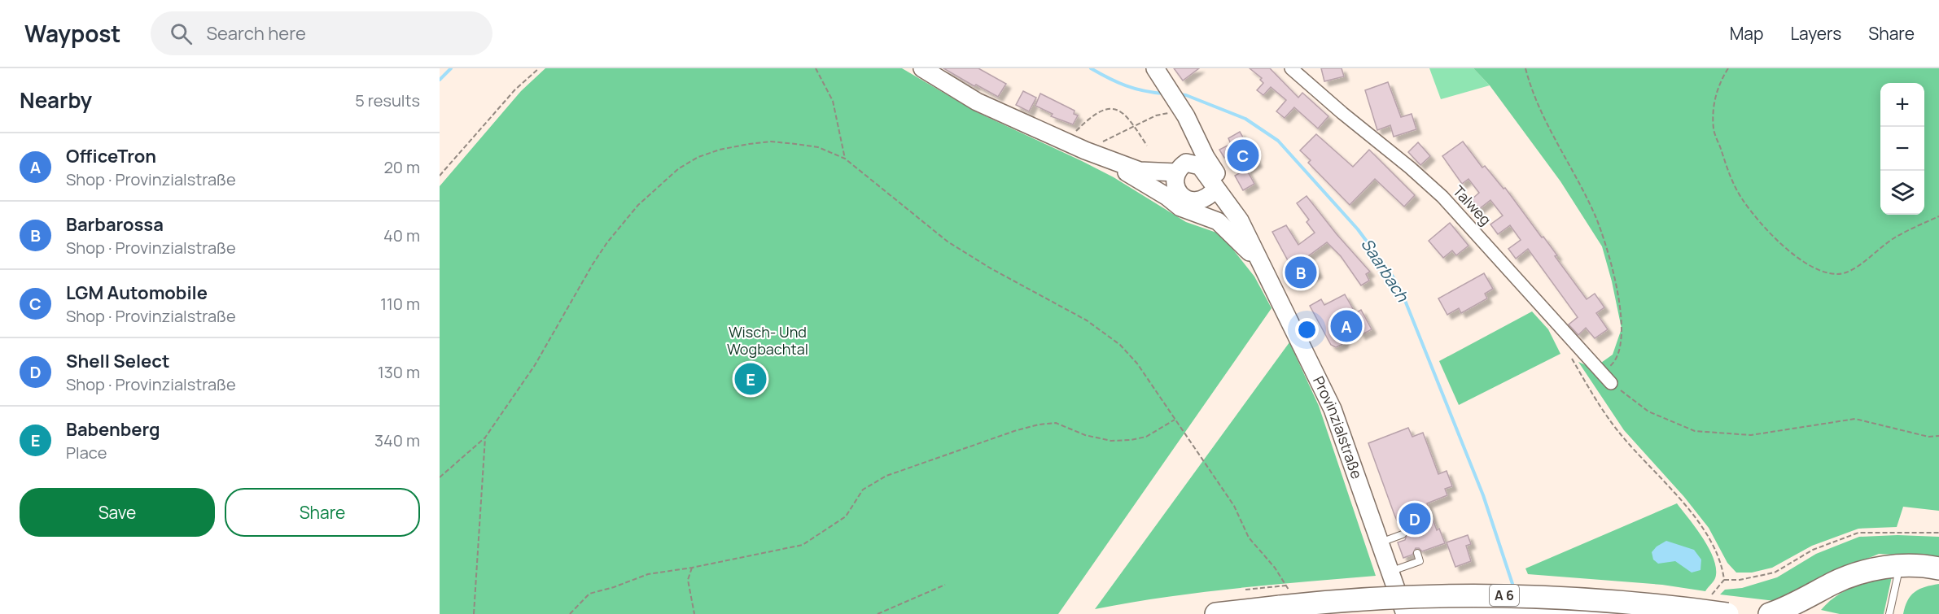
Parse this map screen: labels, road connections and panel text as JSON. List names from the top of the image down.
{
  "streets": {
    "highway": ["A 6"],
    "main road": ["Provinzialstraße"],
    "street": ["Talweg"]
  },
  "crossings": [
    ["Provinzialstraße", "A 6"]
  ],
  "water": ["Saarbach"],
  "parks": ["Wisch- Und Wogbachtal"],
  "page": {
    "header": "Waypost",
    "search": "Search here",
    "nav": ["Map", "Layers", "Share"],
    "heading": ["Nearby", "5 results"],
    "map_buttons": ["+", "−"],
    "list": [
      {
        "mark": "A",
        "name": "OfficeTron",
        "note": "Shop · Provinzialstraße",
        "value": "20 m"
      },
      {
        "mark": "B",
        "name": "Barbarossa",
        "note": "Shop · Provinzialstraße",
        "value": "40 m"
      },
      {
        "mark": "C",
        "name": "LGM Automobile",
        "note": "Shop · Provinzialstraße",
        "value": "110 m"
      },
      {
        "mark": "D",
        "name": "Shell Select",
        "note": "Shop · Provinzialstraße",
        "value": "130 m"
      },
      {
        "mark": "E",
        "name": "Babenberg",
        "note": "Place",
        "value": "340 m"
      }
    ],
    "pins": [
      "C",
      "B",
      "A",
      "E",
      "D"
    ],
    "buttons": ["Save", "Share"]
  }
}
